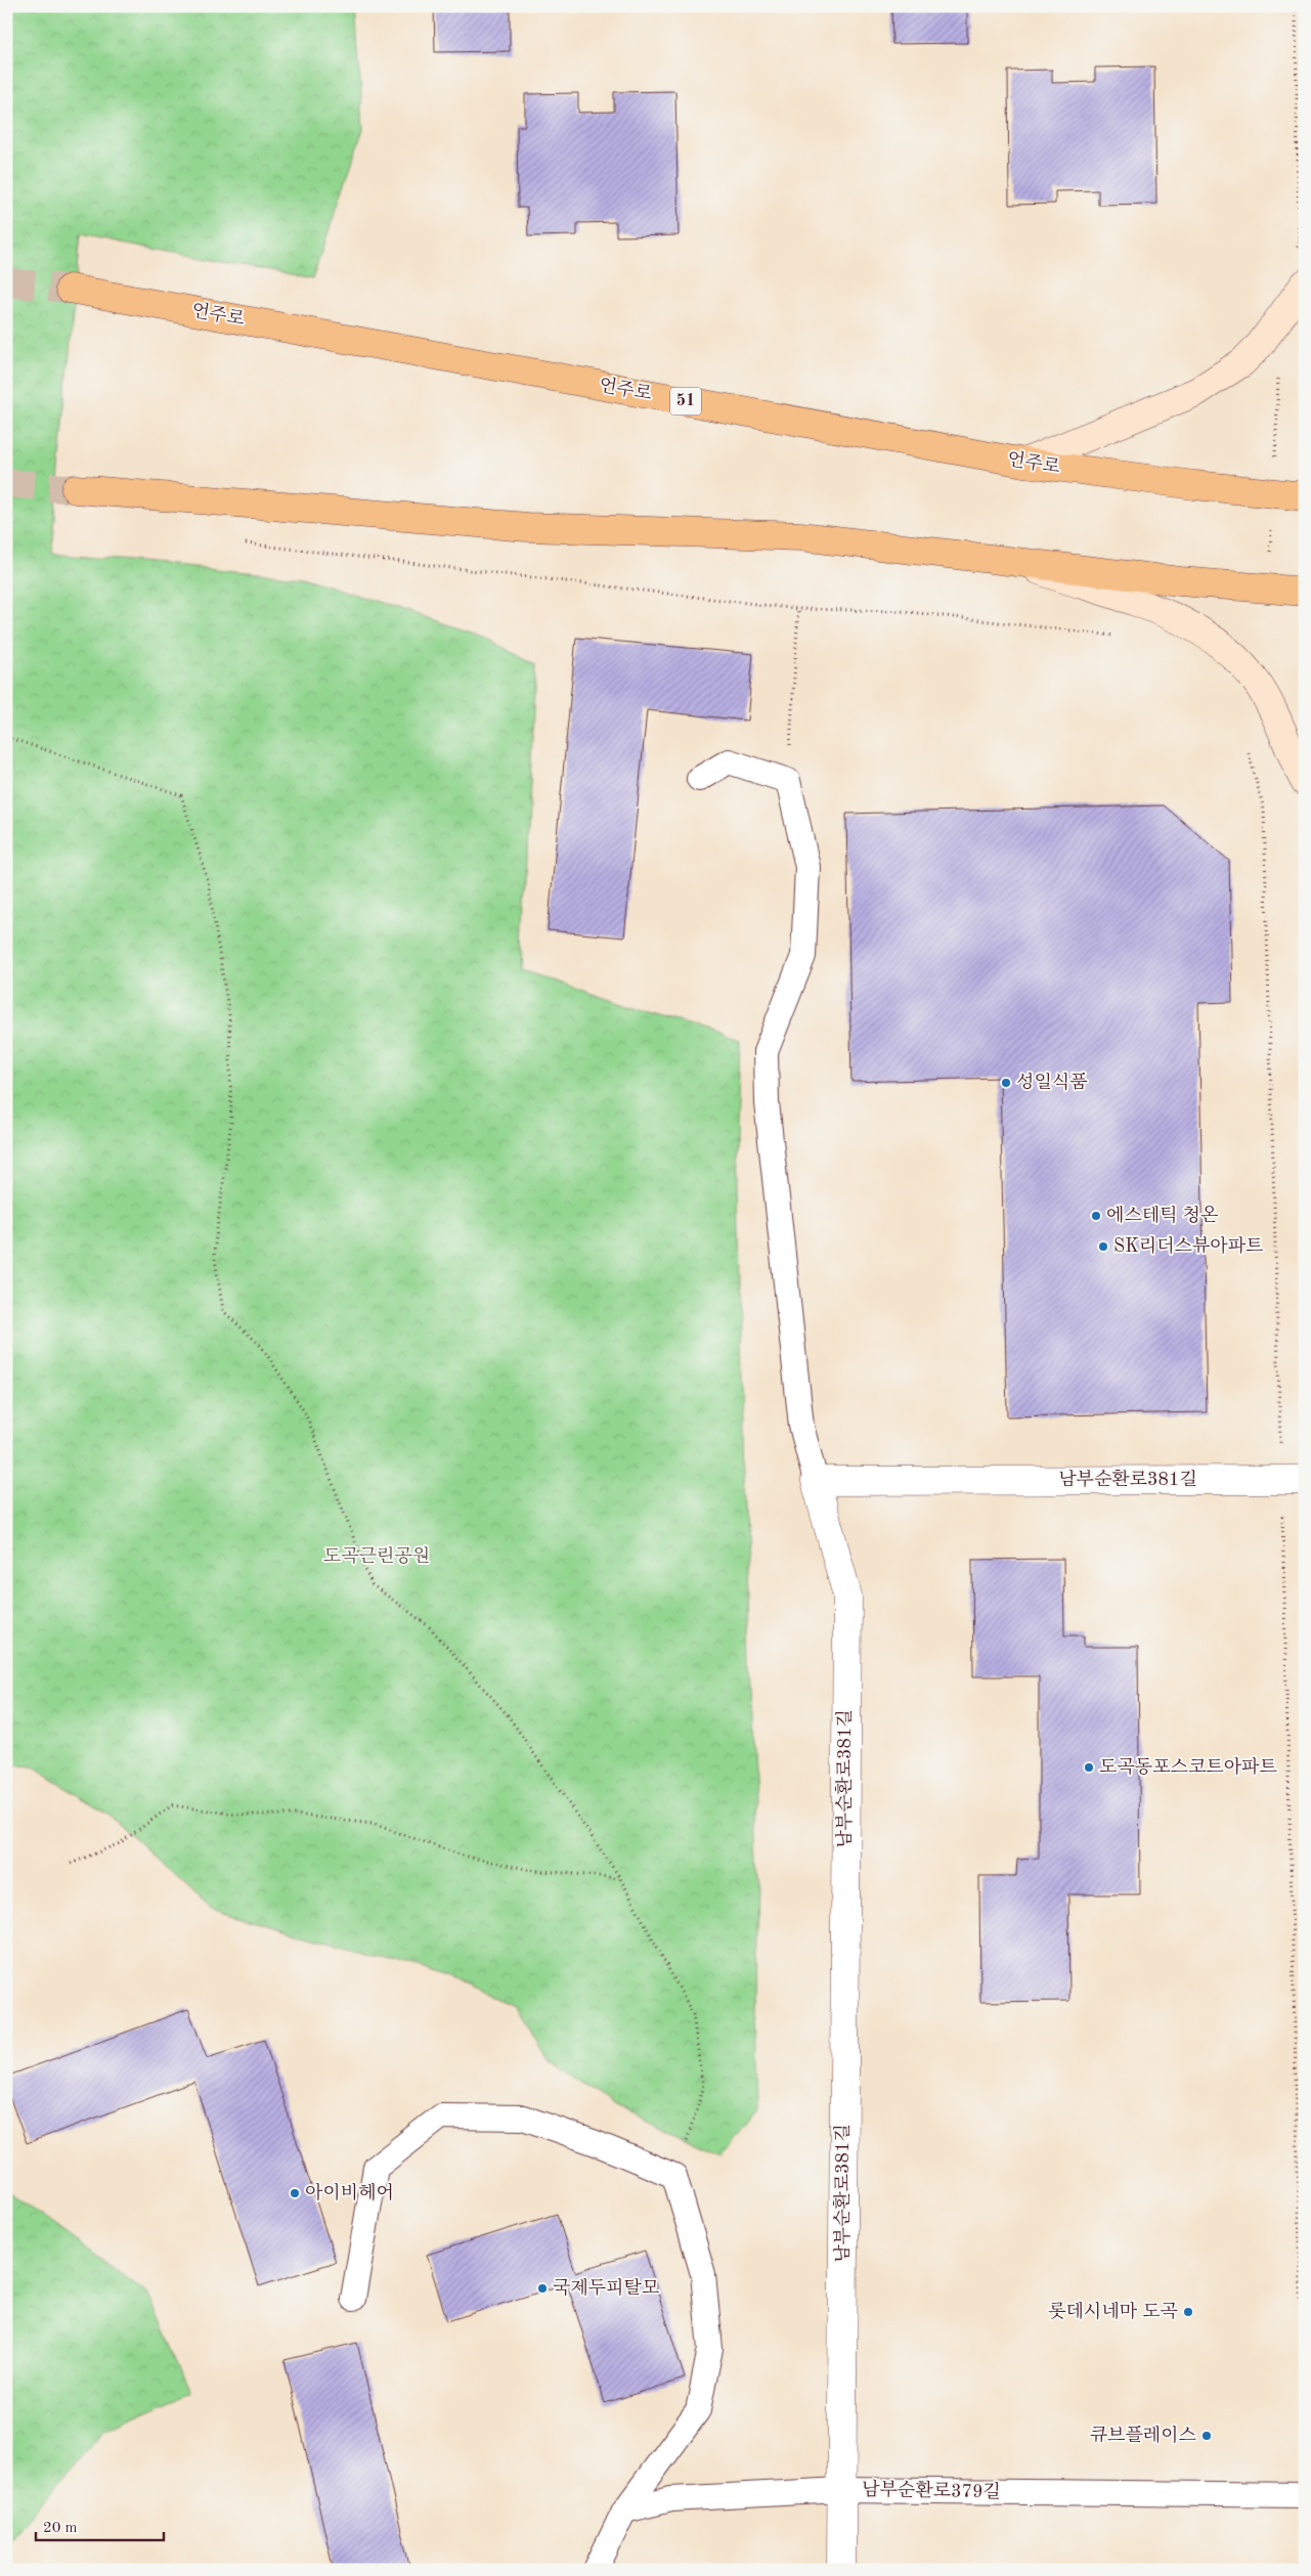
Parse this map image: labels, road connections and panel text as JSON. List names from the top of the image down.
{
  "streets": {
    "main road": ["언주로", "51"],
    "street": ["남부순환로381길"],
    "lane": ["남부순환로379길"]
  },
  "crossings": [
    ["남부순환로381길", "남부순환로379길"]
  ],
  "parks": ["도곡근린공원"],
  "places": [
    "성일식품",
    "에스테틱 청온",
    "SK리더스뷰아파트",
    "도곡동포스코트아파트",
    "아이비헤어",
    "국제두피탈모",
    "롯데시네마 도곡",
    "큐브플레이스"
  ],
  "scale_bar": "20 m"
}
